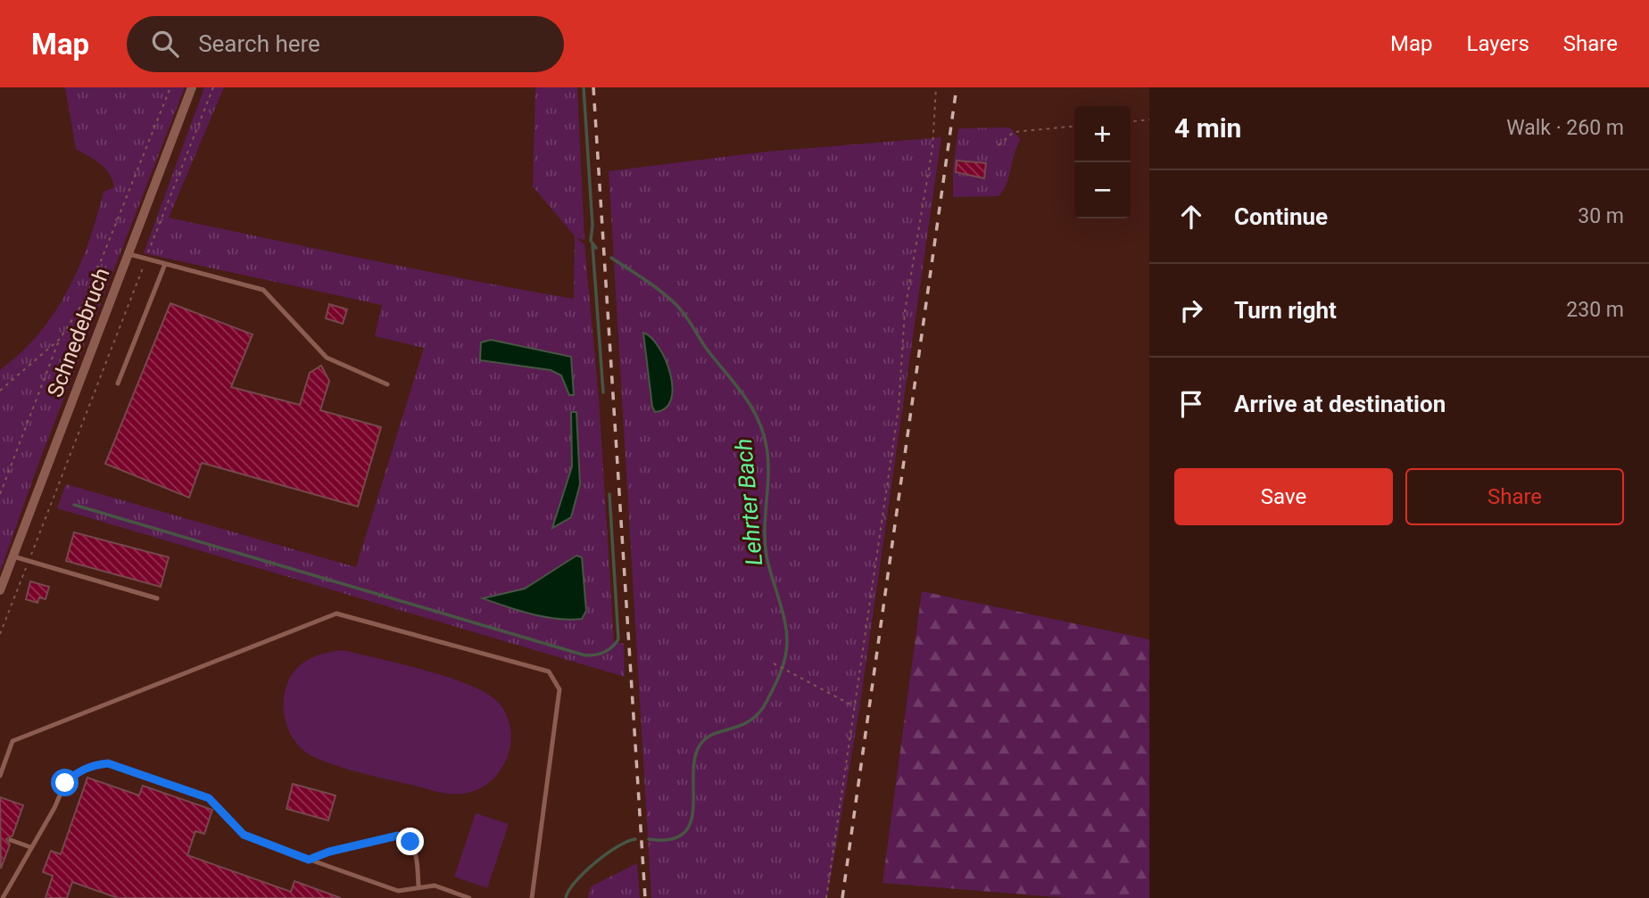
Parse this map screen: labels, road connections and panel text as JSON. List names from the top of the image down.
{
  "streets": {
    "street": ["Schnedebruch"]
  },
  "water": ["Lehrter Bach"],
  "page": {
    "header": "Map",
    "search": "Search here",
    "nav": ["Map", "Layers", "Share"],
    "heading": ["4 min", "Walk · 260 m"],
    "map_buttons": ["+", "−"],
    "list": [
      ["Continue", "30 m"],
      ["Turn right", "230 m"],
      "Arrive at destination"
    ],
    "buttons": ["Save", "Share"]
  }
}
